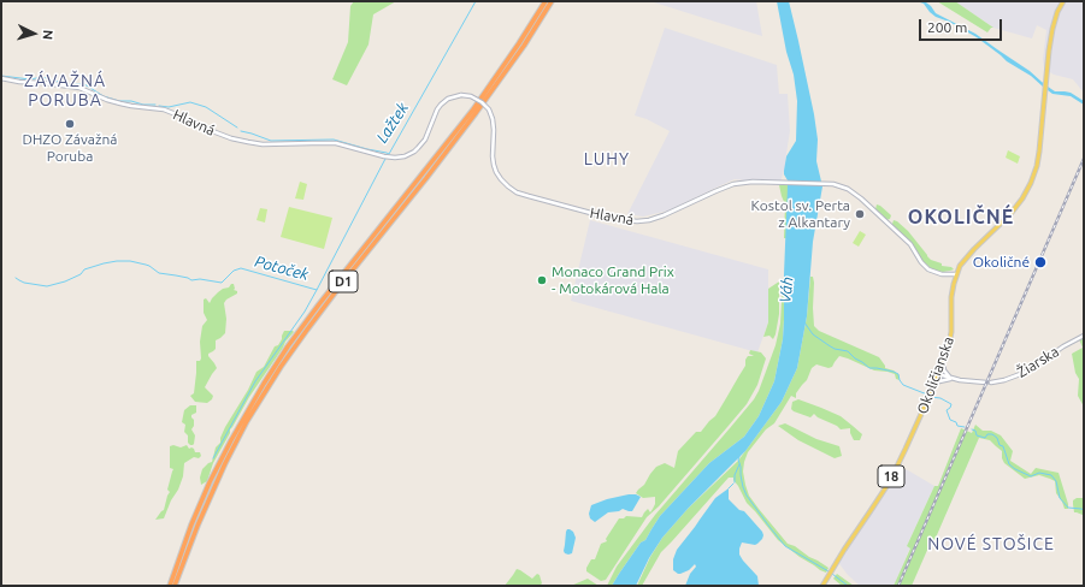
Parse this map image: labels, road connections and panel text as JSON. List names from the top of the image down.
{
  "streets": {
    "highway": ["D1"],
    "main road": ["Okoličianska", "18"],
    "street": ["Hlavná", "Žiarska"]
  },
  "crossings": [
    ["Hlavná", "Okoličianska"]
  ],
  "districts": [
    "ZÁVAŽNÁ PORUBA",
    "LUHY",
    "OKOLIČNÉ",
    "NOVÉ STOŠICE"
  ],
  "water": ["Lažtek", "Potoček", "Váh"],
  "places": [
    "DHZO Závažná Poruba",
    "Kostol sv. Perta z Alkantary",
    "Okoličné",
    "Monaco Grand Prix - Motokárová Hala"
  ],
  "scale_bar": "200 m",
  "north": "right"
}
